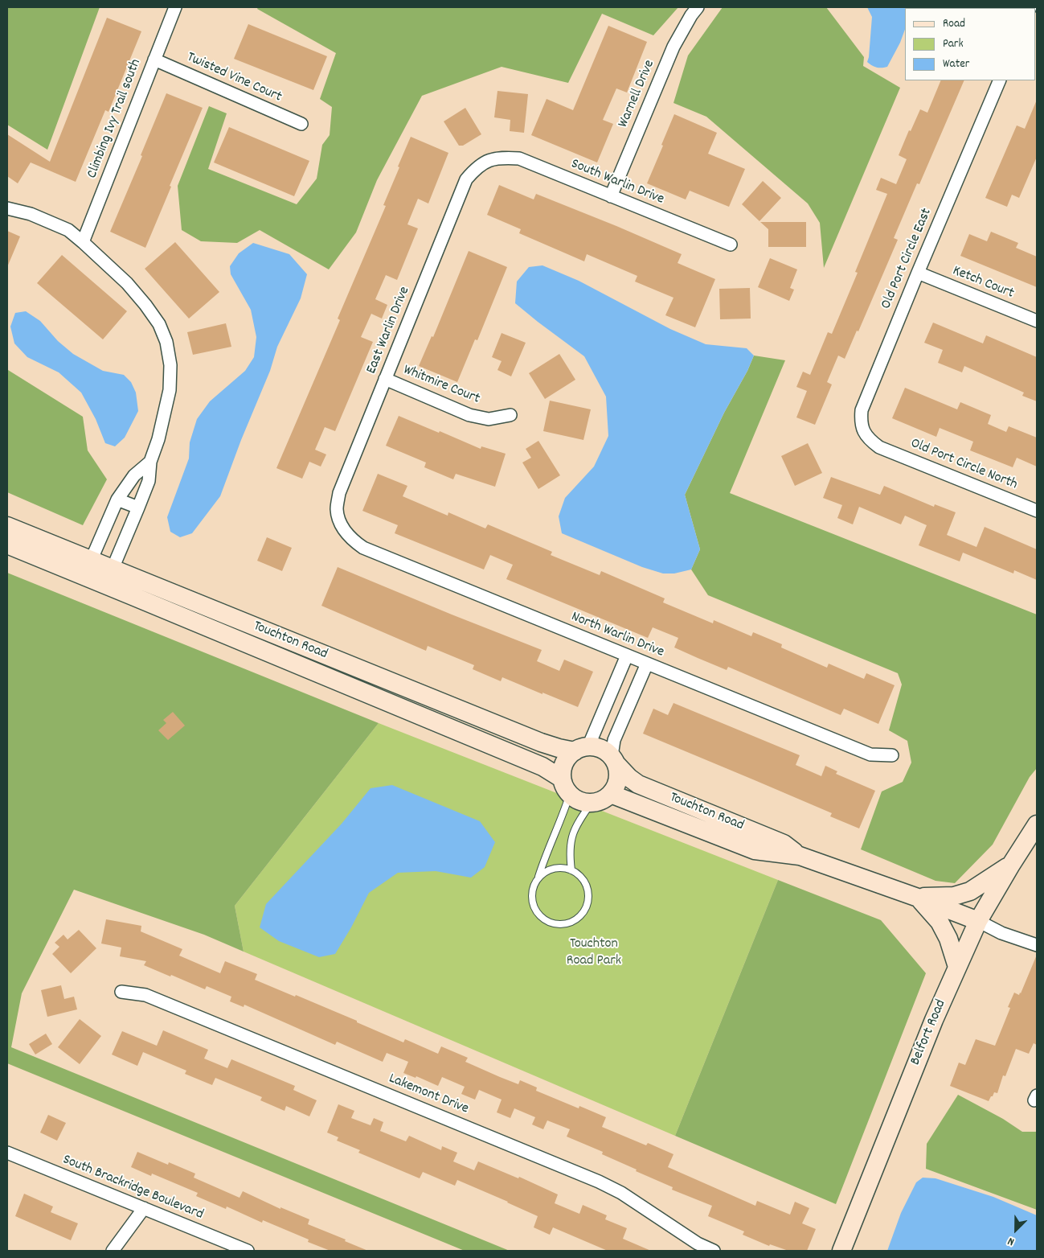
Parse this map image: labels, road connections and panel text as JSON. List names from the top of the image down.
{
  "streets": {
    "street": [
      "Twisted Vine Court",
      "Warnell Drive",
      "Climbing Ivy Trail south",
      "South Warlin Drive",
      "Old Port Circle East",
      "Ketch Court",
      "East Warlin Drive",
      "Whitmire Court",
      "Old Port Circle North",
      "North Warlin Drive",
      "Touchton Road",
      "Belfort Road",
      "Lakemont Drive",
      "South Brackridge Boulevard"
    ]
  },
  "crossings": [
    ["Twisted Vine Court", "Climbing Ivy Trail south"],
    ["Warnell Drive", "South Warlin Drive"],
    ["South Warlin Drive", "East Warlin Drive"],
    ["Old Port Circle East", "Ketch Court"],
    ["Old Port Circle East", "Old Port Circle North"],
    ["East Warlin Drive", "Whitmire Court"],
    ["East Warlin Drive", "North Warlin Drive"],
    ["Touchton Road", "Belfort Road"]
  ],
  "parks": ["Touchton Road Park"],
  "legend": ["Road", "Park", "Water"],
  "north": "bottom left"
}
